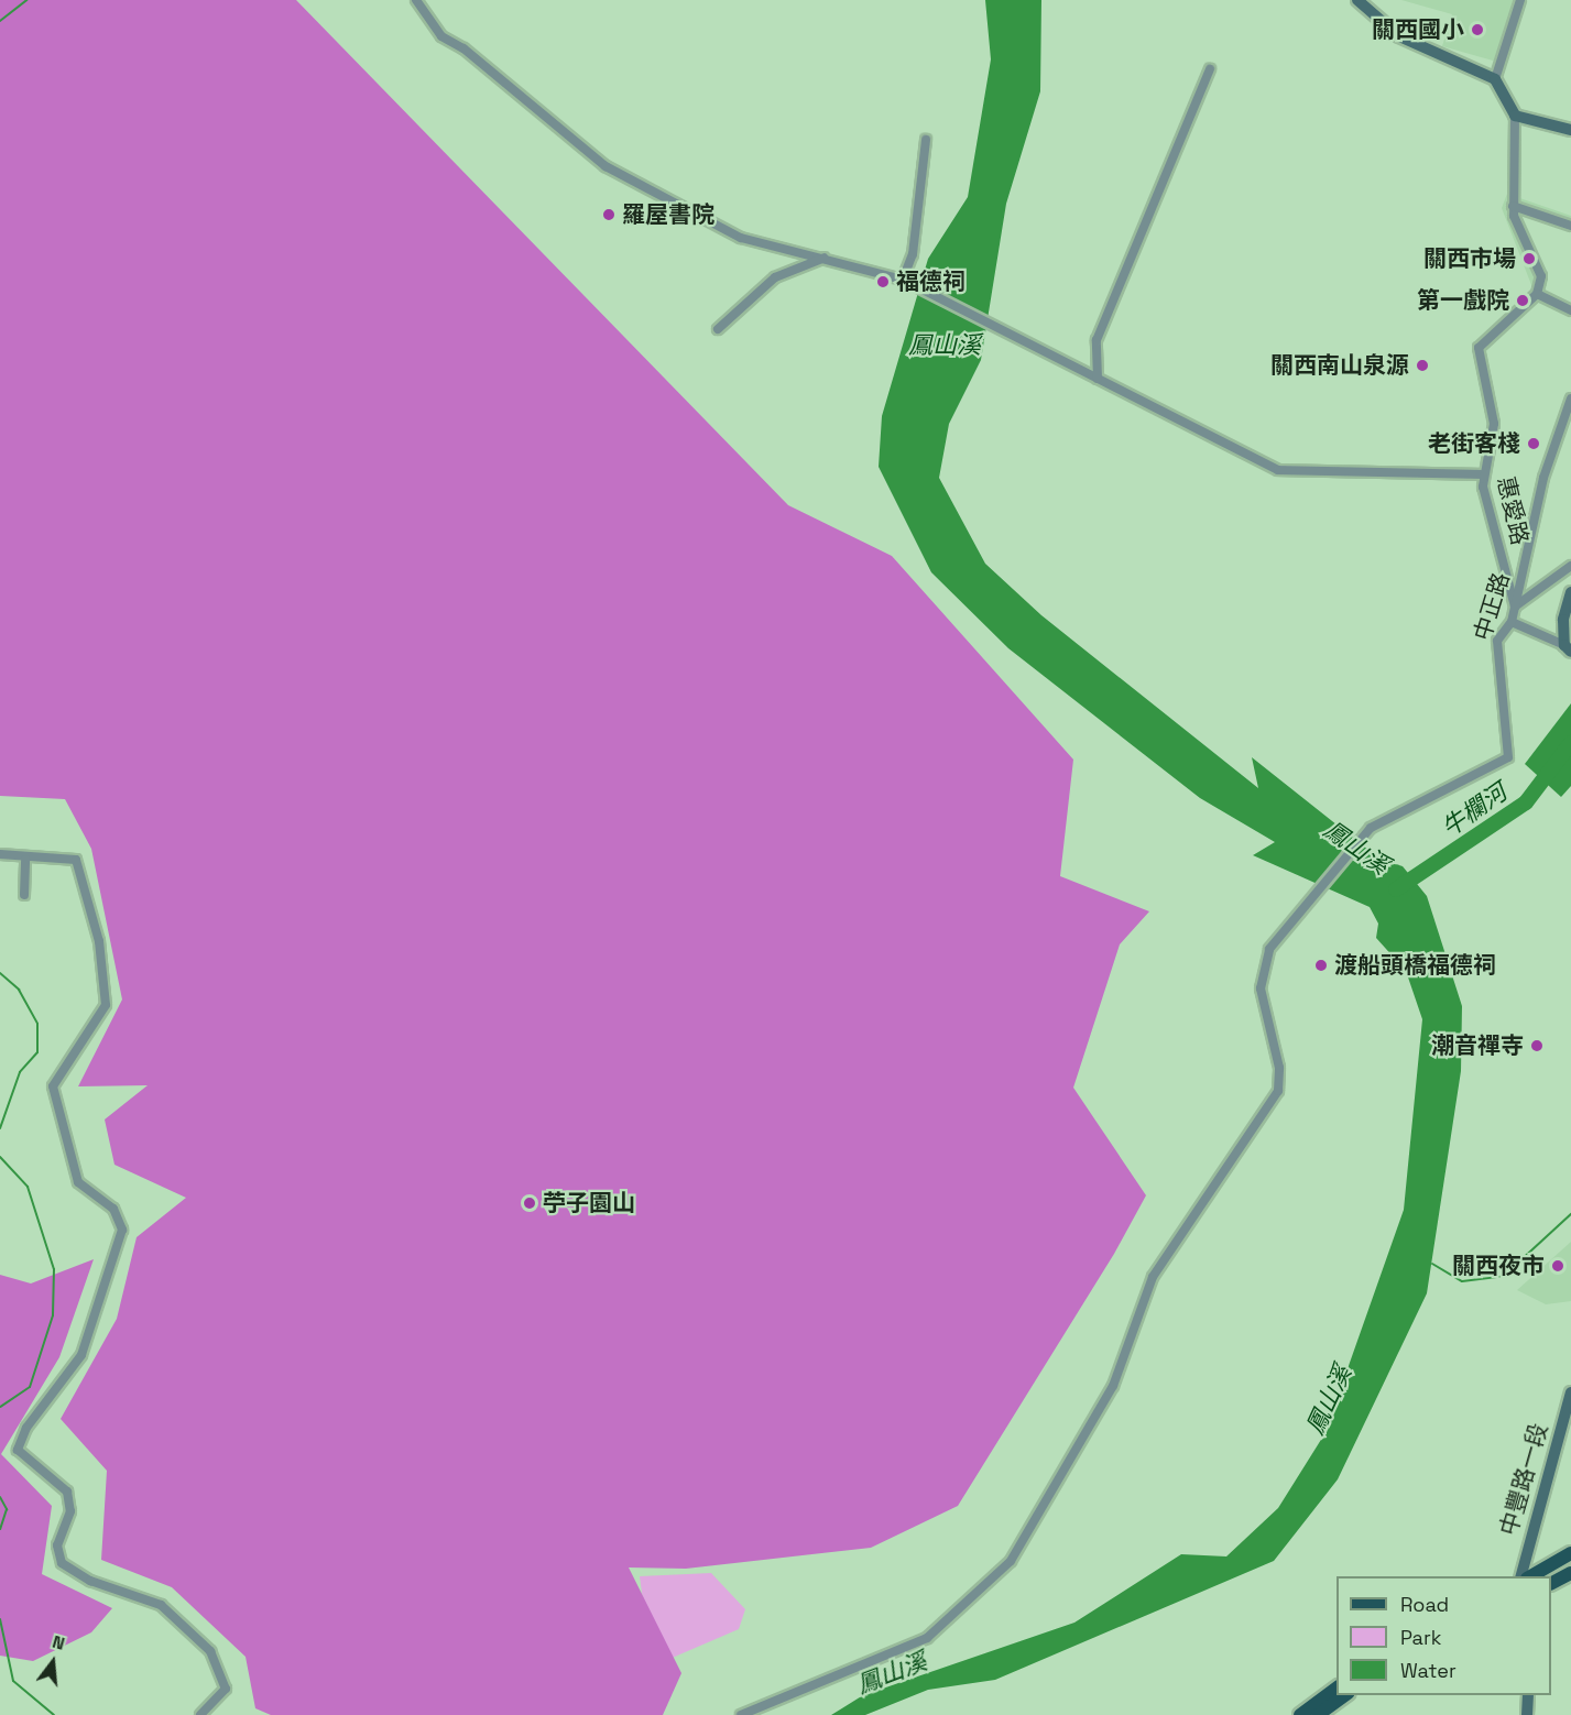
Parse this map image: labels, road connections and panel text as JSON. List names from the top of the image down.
{
  "streets": {
    "main road": ["中豐路一段"],
    "street": ["惠愛路", "中正路"]
  },
  "crossings": [
    ["惠愛路", "中正路"]
  ],
  "water": ["鳳山溪", "牛欄河"],
  "places": [
    "關西國小",
    "羅屋書院",
    "關西市場",
    "福德祠",
    "第一戲院",
    "關西南山泉源",
    "老街客棧",
    "渡船頭橋福德祠",
    "潮音禪寺",
    "苧子園山",
    "關西夜市"
  ],
  "legend": ["Road", "Park", "Water"],
  "north": "top"
}
